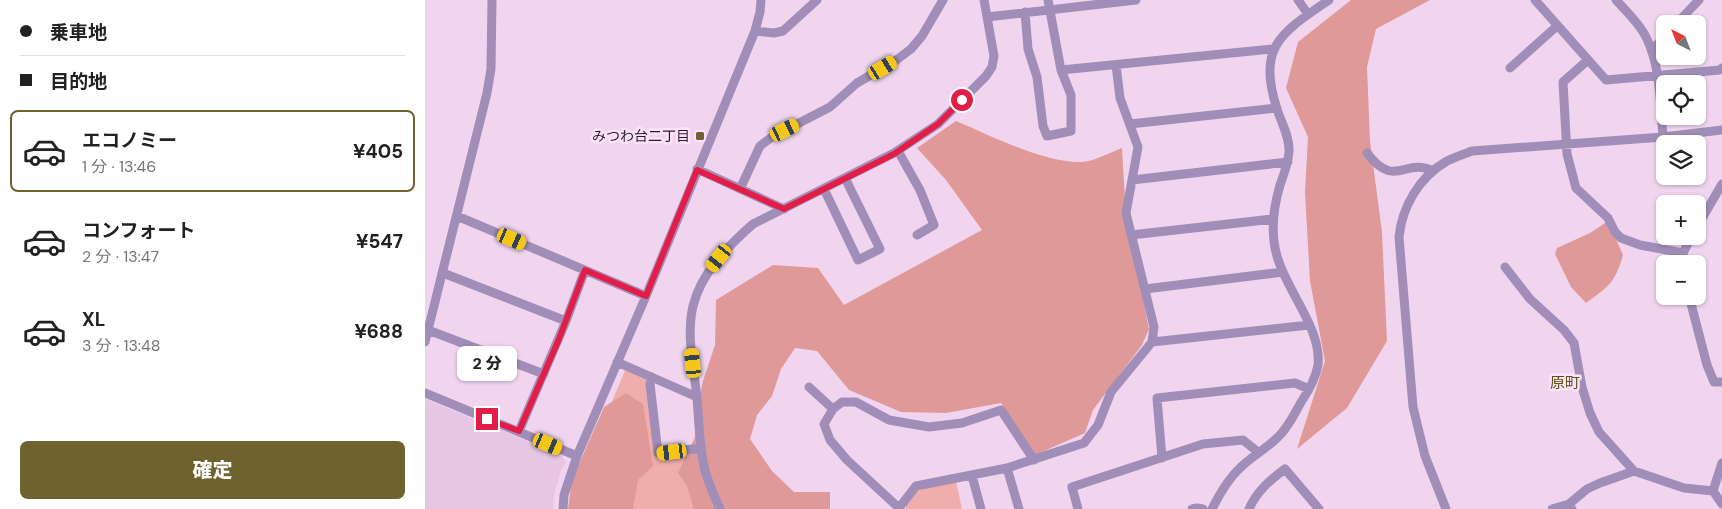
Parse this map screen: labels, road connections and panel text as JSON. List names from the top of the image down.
{
  "districts": ["原町"],
  "places": {
    "transit": ["みつわ台二丁目"]
  },
  "north": "top left",
  "page": {
    "banner": ["乗車地", "目的地"],
    "map_buttons": ["+", "−"],
    "list": [
      {
        "name": "エコノミー",
        "note": "1 分 · 13:46",
        "value": "¥405"
      },
      {
        "name": "コンフォート",
        "note": "2 分 · 13:47",
        "value": "¥547"
      },
      {
        "name": "XL",
        "note": "3 分 · 13:48",
        "value": "¥688"
      }
    ],
    "bubble": "2 分",
    "buttons": "確定"
  }
}
